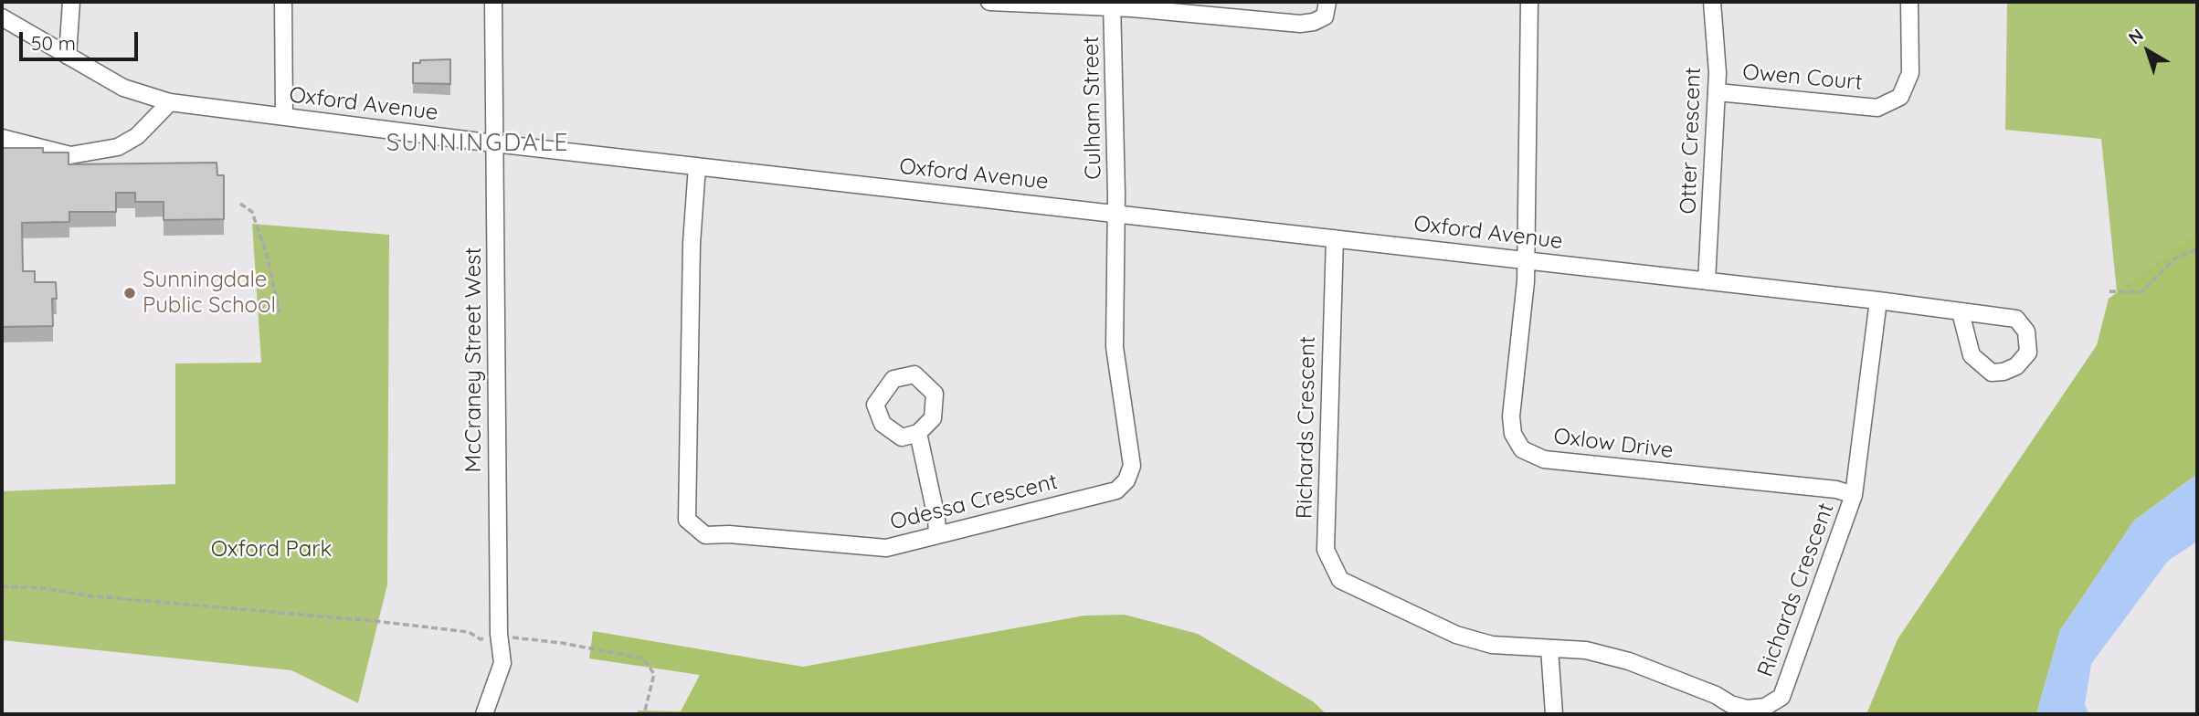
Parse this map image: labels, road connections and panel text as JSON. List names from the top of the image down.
{
  "streets": {
    "street": [
      "Owen Court",
      "Oxford Avenue",
      "Culham Street",
      "Otter Crescent",
      "McCraney Street West",
      "Richards Crescent",
      "Oxlow Drive",
      "Odessa Crescent"
    ]
  },
  "crossings": [
    ["Owen Court", "Otter Crescent"],
    ["Oxford Avenue", "Culham Street"],
    ["Oxford Avenue", "Otter Crescent"],
    ["Oxford Avenue", "McCraney Street West"],
    ["Oxford Avenue", "Richards Crescent"],
    ["Oxford Avenue", "Oxlow Drive"],
    ["Oxford Avenue", "Odessa Crescent"],
    ["Culham Street", "Odessa Crescent"],
    ["Richards Crescent", "Oxlow Drive"]
  ],
  "districts": ["SUNNINGDALE"],
  "parks": ["Oxford Park"],
  "places": ["Sunningdale Public School"],
  "scale_bar": "50 m",
  "north": "top left"
}
